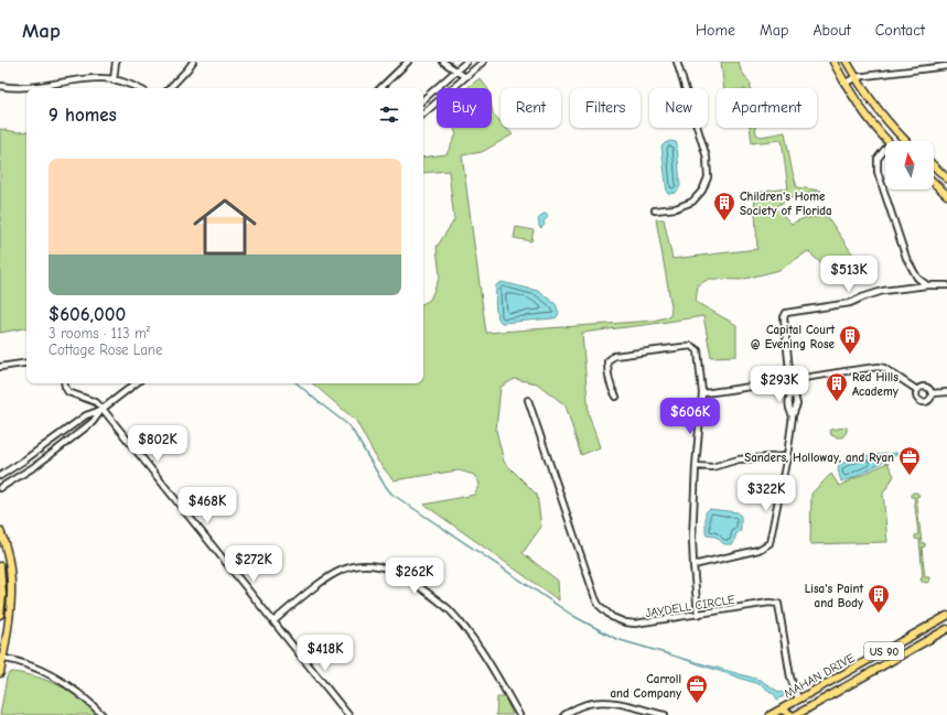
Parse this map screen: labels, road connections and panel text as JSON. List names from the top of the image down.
{
  "streets": {
    "main road": ["US 90", "MAHAN DRIVE"],
    "street": ["JAYDELL CIRCLE"]
  },
  "crossings": [
    ["JAYDELL CIRCLE", "MAHAN DRIVE"]
  ],
  "places": {
    "building": [
      "Children's Home Society of Florida",
      "Capital Court @ Evening Rose",
      "Red Hills Academy",
      "Lisa's Paint and Body"
    ],
    "office": ["Sanders, Holloway, and Ryan", "Carroll and Company"]
  },
  "north": "top",
  "page": {
    "header": "Map",
    "nav": [
      "Home",
      "Map",
      "About",
      "Contact"
    ],
    "chip": [
      "Buy",
      "Rent",
      "Filters",
      "New",
      "Apartment"
    ],
    "heading": "9 homes",
    "list": [
      {
        "name": "$606,000",
        "note": "3 rooms · 113 m² · Cottage Rose Lane"
      }
    ],
    "price": [
      "$513K",
      "$293K",
      "$606K",
      "$802K",
      "$322K",
      "$468K",
      "$272K",
      "$262K",
      "$418K"
    ]
  }
}
